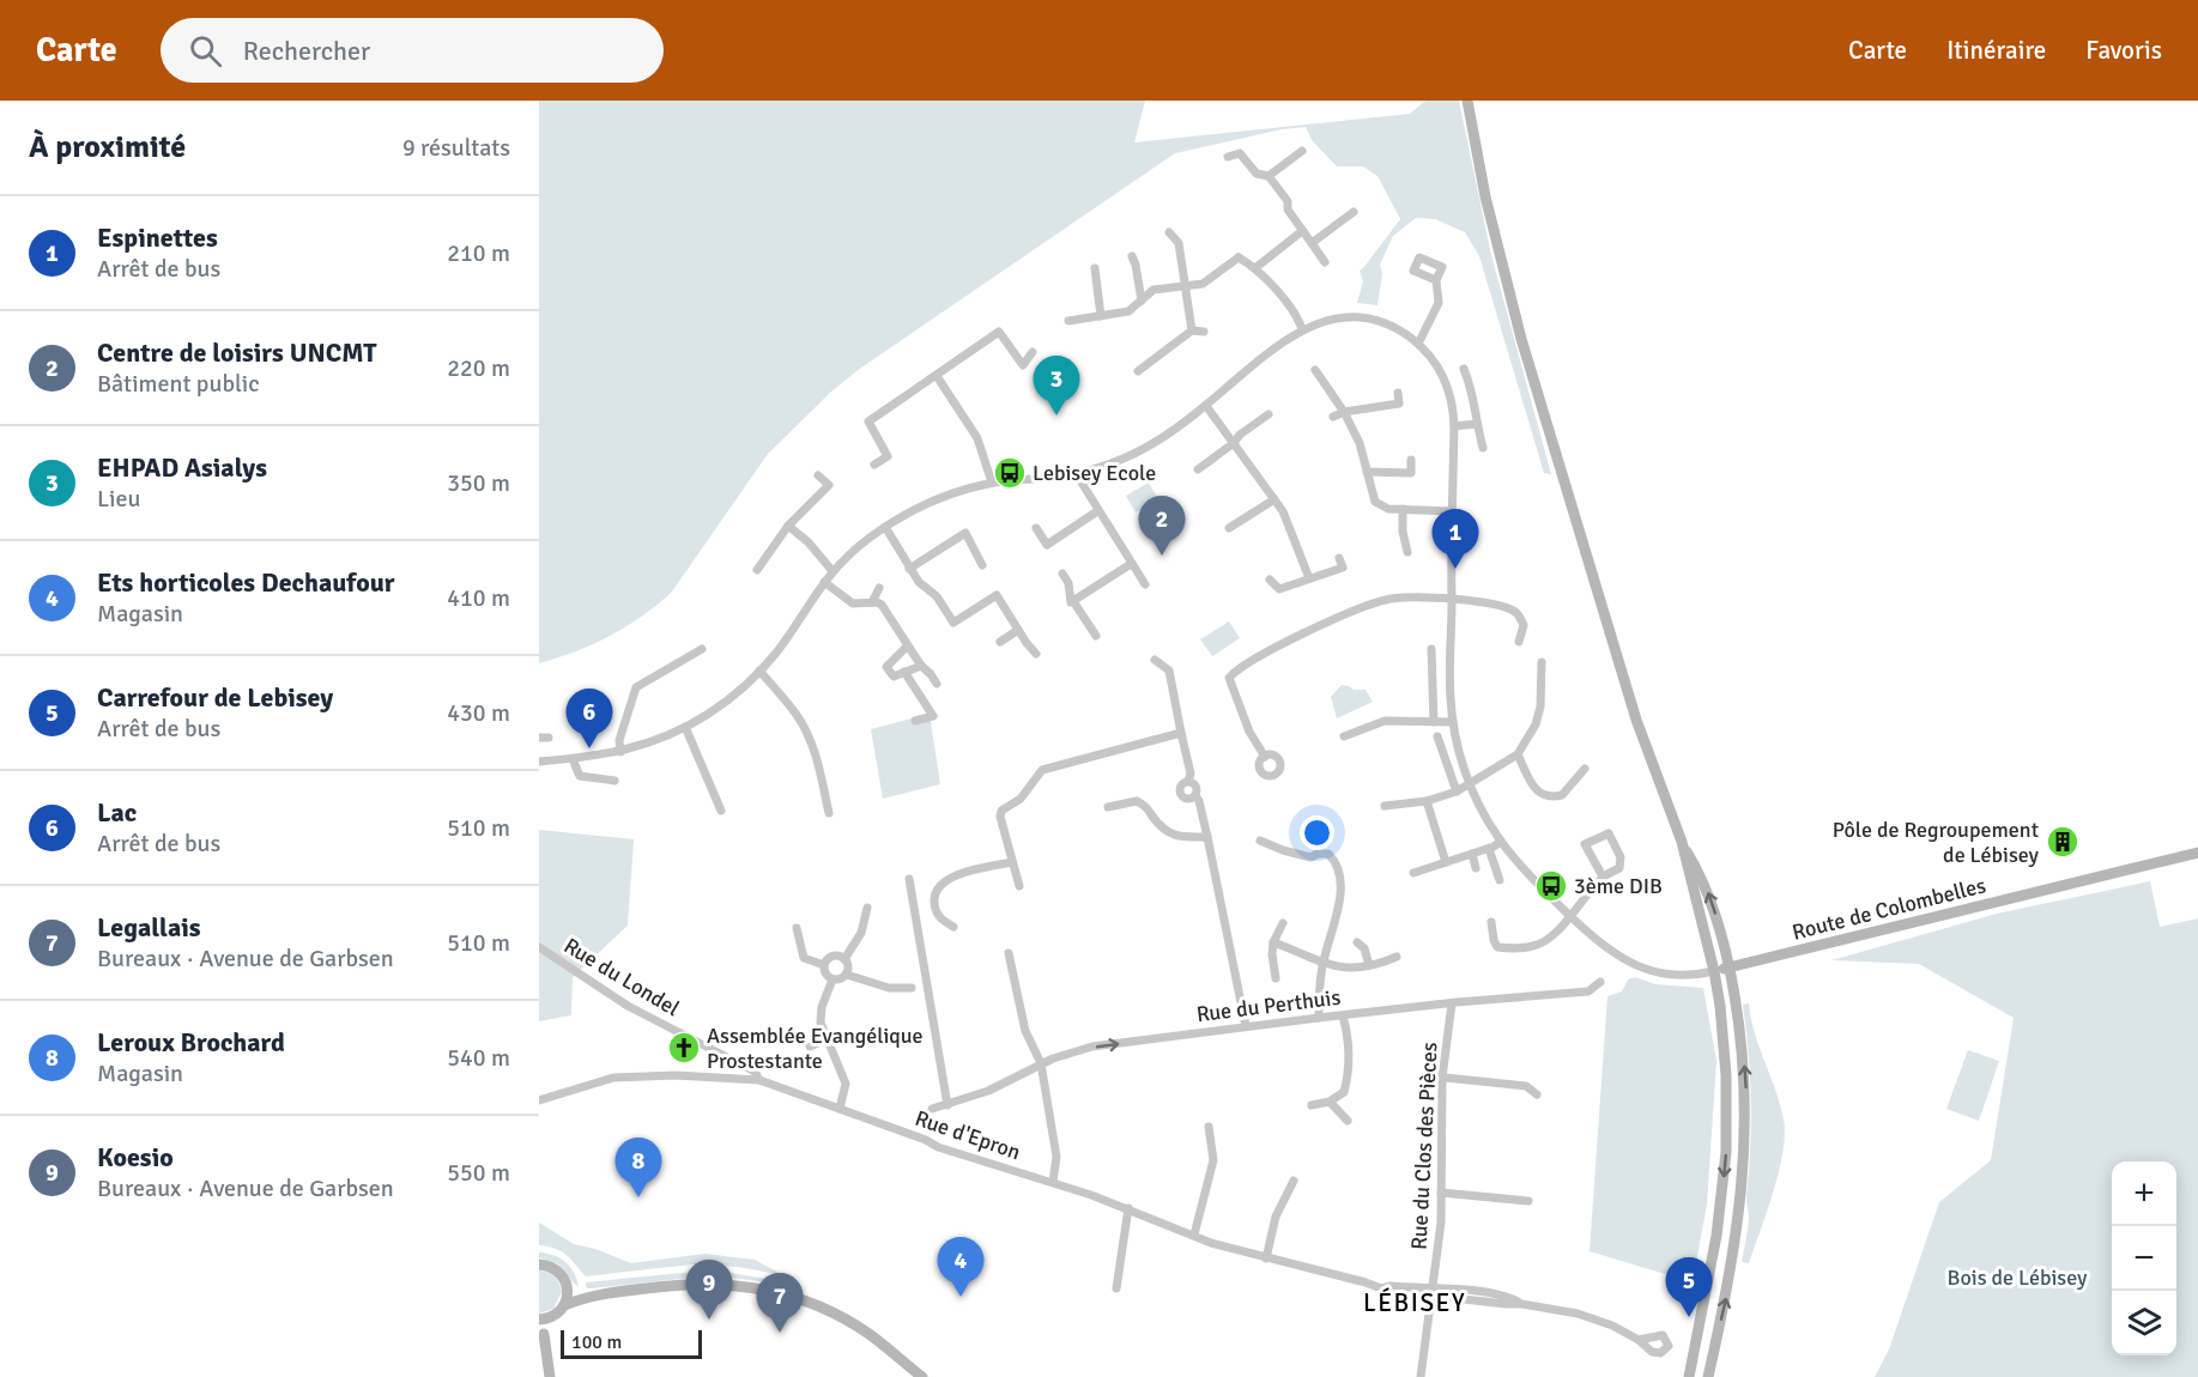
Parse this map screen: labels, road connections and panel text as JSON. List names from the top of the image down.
{
  "streets": {
    "main road": ["Route de Colombelles"],
    "street": [
      "Rue du Londel",
      "Rue du Perthuis",
      "Rue d'Epron",
      "Rue du Clos des Pièces"
    ]
  },
  "crossings": [
    ["Rue du Londel", "Rue d'Epron"],
    ["Rue du Perthuis", "Rue du Clos des Pièces"],
    ["Rue d'Epron", "Rue du Clos des Pièces"]
  ],
  "districts": ["LÉBISEY"],
  "parks": ["Bois de Lébisey"],
  "places": {
    "bus stop": ["Lebisey Ecole", "3ème DIB"],
    "building": ["Pôle de Regroupement de Lébisey"],
    "church": ["Assemblée Evangélique Prostestante"]
  },
  "scale_bar": "100 m",
  "page": {
    "header": "Carte",
    "search": "Rechercher",
    "nav": ["Carte", "Itinéraire", "Favoris"],
    "heading": ["À proximité", "9 résultats"],
    "list": [
      {
        "mark": "1",
        "name": "Espinettes",
        "note": "Arrêt de bus",
        "value": "210 m"
      },
      {
        "mark": "2",
        "name": "Centre de loisirs UNCMT",
        "note": "Bâtiment public",
        "value": "220 m"
      },
      {
        "mark": "3",
        "name": "EHPAD Asialys",
        "note": "Lieu",
        "value": "350 m"
      },
      {
        "mark": "4",
        "name": "Ets horticoles Dechaufour",
        "note": "Magasin",
        "value": "410 m"
      },
      {
        "mark": "5",
        "name": "Carrefour de Lebisey",
        "note": "Arrêt de bus",
        "value": "430 m"
      },
      {
        "mark": "6",
        "name": "Lac",
        "note": "Arrêt de bus",
        "value": "510 m"
      },
      {
        "mark": "7",
        "name": "Legallais",
        "note": "Bureaux · Avenue de Garbsen",
        "value": "510 m"
      },
      {
        "mark": "8",
        "name": "Leroux Brochard",
        "note": "Magasin",
        "value": "540 m"
      },
      {
        "mark": "9",
        "name": "Koesio",
        "note": "Bureaux · Avenue de Garbsen",
        "value": "550 m"
      }
    ],
    "pins": [
      "3",
      "2",
      "1",
      "6",
      "8",
      "4",
      "5",
      "9",
      "7"
    ],
    "map_buttons": ["+", "−"],
    "scale": "100 m"
  }
}
